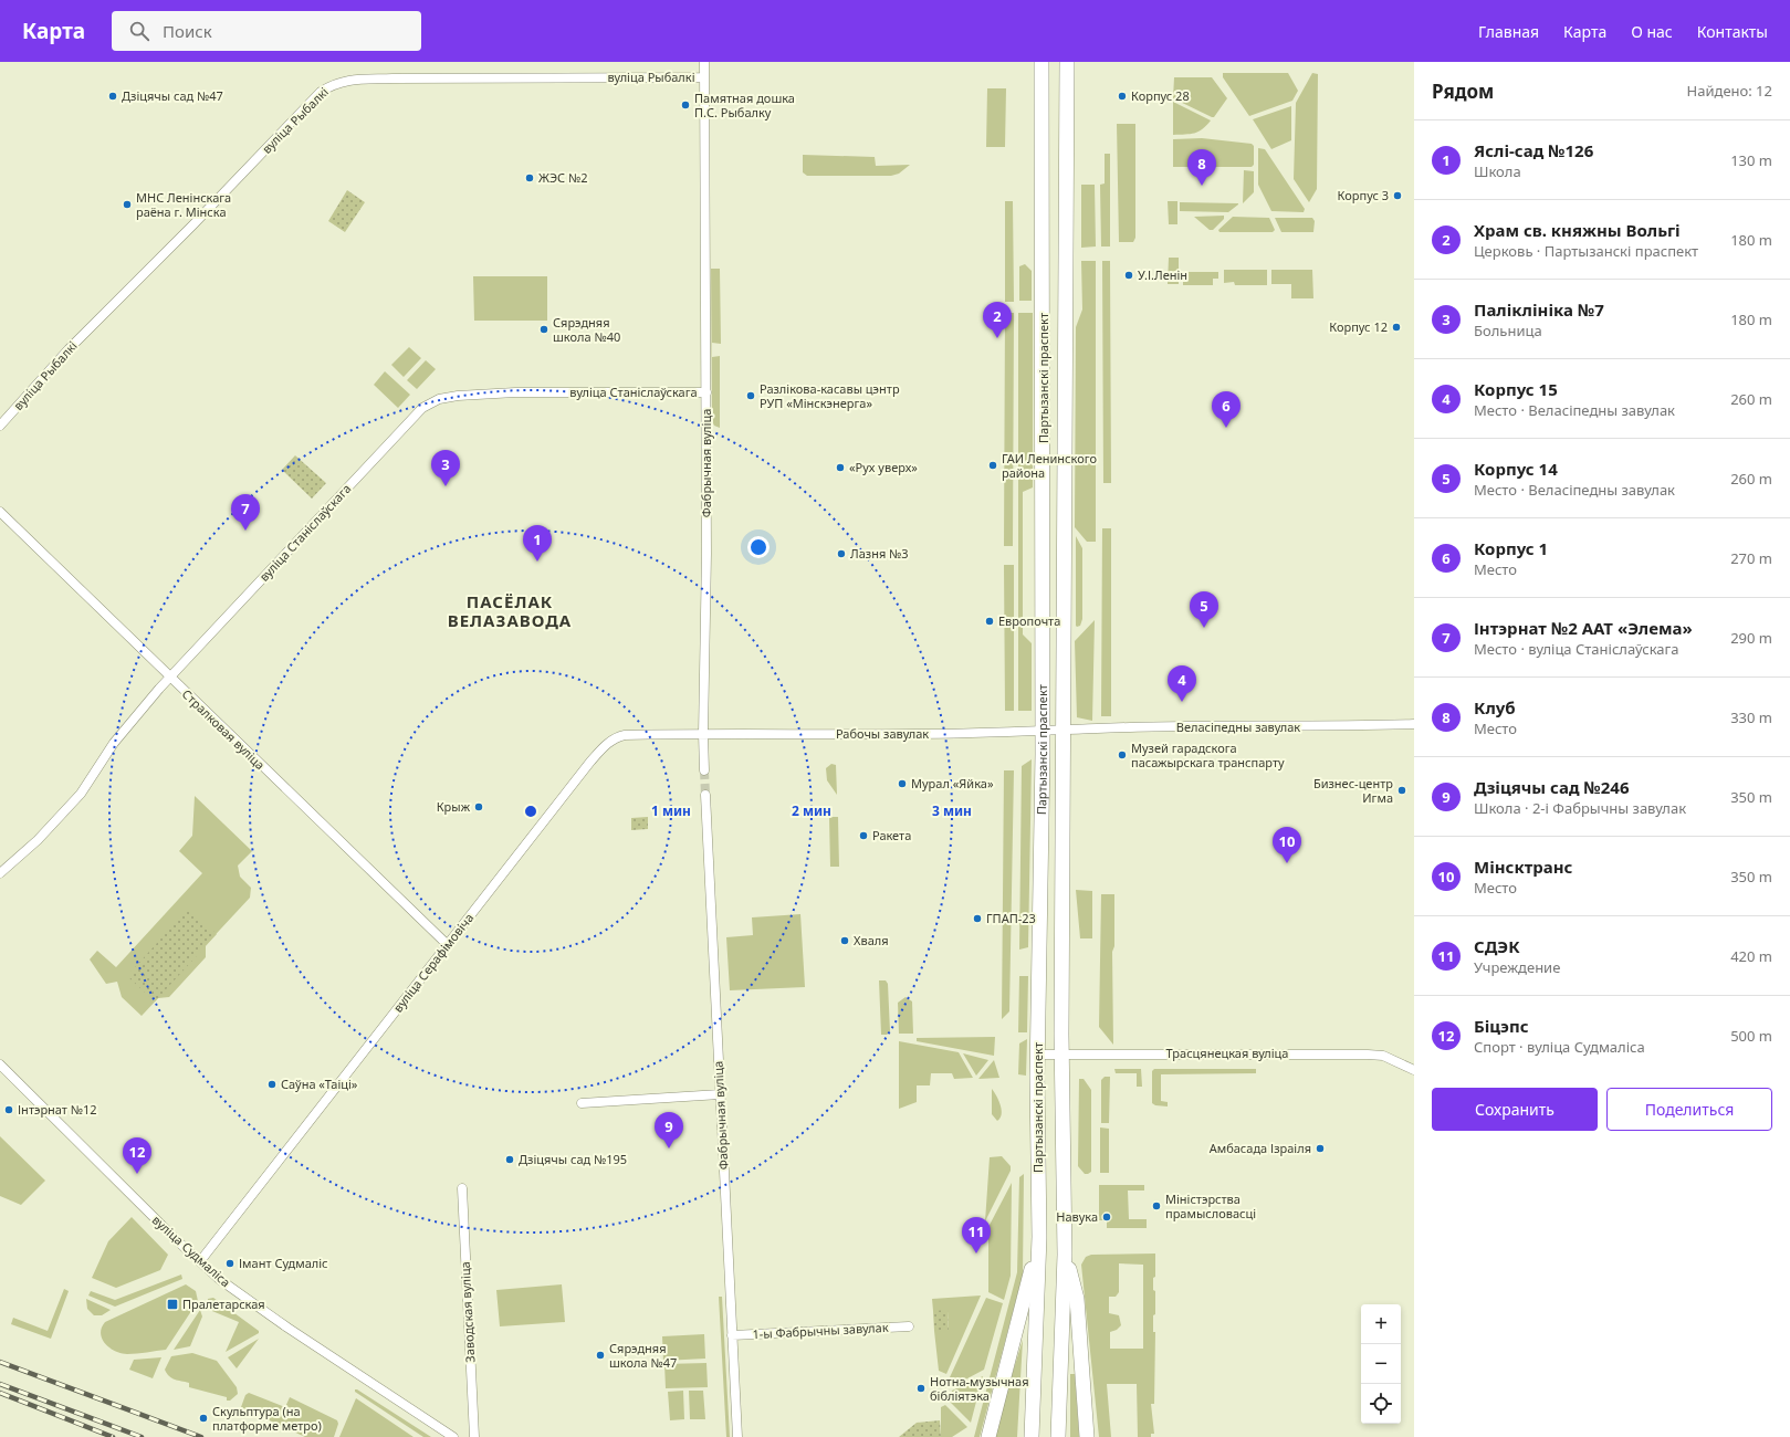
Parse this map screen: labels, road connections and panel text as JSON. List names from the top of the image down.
{
  "streets": {
    "main road": ["Партызанскі праспект"],
    "street": [
      "вуліца Рыбалкі",
      "вуліца Станіслаўскага",
      "Фабрычная вуліца",
      "Веласіпедны завулак",
      "Стралковая вуліца",
      "Рабочы завулак",
      "вуліца Серафімовіча",
      "Трасцянецкая вуліца",
      "вуліца Судмаліса",
      "Заводская вуліца",
      "1-ы Фабрычны завулак"
    ]
  },
  "crossings": [
    ["вуліца Рыбалкі", "Фабрычная вуліца"],
    ["Партызанскі праспект", "Веласіпедны завулак"],
    ["Партызанскі праспект", "Рабочы завулак"],
    ["Партызанскі праспект", "Трасцянецкая вуліца"],
    ["вуліца Станіслаўскага", "Фабрычная вуліца"],
    ["вуліца Станіслаўскага", "Стралковая вуліца"],
    ["Фабрычная вуліца", "Рабочы завулак"],
    ["Фабрычная вуліца", "вуліца Серафімовіча"],
    ["Фабрычная вуліца", "1-ы Фабрычны завулак"],
    ["Веласіпедны завулак", "Рабочы завулак"],
    ["Стралковая вуліца", "вуліца Серафімовіча"],
    ["Рабочы завулак", "вуліца Серафімовіча"],
    ["вуліца Серафімовіча", "вуліца Судмаліса"]
  ],
  "districts": ["ПАСЁЛАК ВЕЛАЗАВОДА"],
  "places": {
    "other": [
      "Дзіцячы сад №47",
      "Корпус 28",
      "Памятная дошка П.С. Рыбалку",
      "ЖЭС №2",
      "Корпус 3",
      "МНС Ленінскага раёна г. Мінска",
      "У.І.Ленін",
      "Корпус 12",
      "Сярэдняя школа №40",
      "Разлікова-касавы цэнтр РУП «Мінскэнерга»",
      "ГАИ Ленинского района",
      "«Рух уверх»",
      "Лазня №3",
      "Европочта",
      "Музей гарадскога пасажырскага транспарту",
      "Мурал «Яйка»",
      "Бизнес-центр Игма",
      "Крыж",
      "Ракета",
      "ГПАП-23",
      "Хваля",
      "Саўна «Таіці»",
      "Інтэрнат №12",
      "Амбасада Ізраіля",
      "Дзіцячы сад №195",
      "Міністэрства прамысловасці",
      "Навука",
      "Імант Судмаліс",
      "Сярэдняя школа №47",
      "Нотна-музычная бібліятэка",
      "Скульптура (на платформе метро)"
    ],
    "transit": ["Пралетарская"]
  },
  "page": {
    "header": "Карта",
    "search": "Поиск",
    "nav": [
      "Главная",
      "Карта",
      "О нас",
      "Контакты"
    ],
    "heading": ["Рядом", "Найдено: 12"],
    "list": [
      {
        "mark": "1",
        "name": "Яслі-сад №126",
        "note": "Школа",
        "value": "130 m"
      },
      {
        "mark": "2",
        "name": "Храм св. княжны Вольгі",
        "note": "Церковь · Партызанскі праспект",
        "value": "180 m"
      },
      {
        "mark": "3",
        "name": "Паліклініка №7",
        "note": "Больница",
        "value": "180 m"
      },
      {
        "mark": "4",
        "name": "Корпус 15",
        "note": "Место · Веласіпедны завулак",
        "value": "260 m"
      },
      {
        "mark": "5",
        "name": "Корпус 14",
        "note": "Место · Веласіпедны завулак",
        "value": "260 m"
      },
      {
        "mark": "6",
        "name": "Корпус 1",
        "note": "Место",
        "value": "270 m"
      },
      {
        "mark": "7",
        "name": "Інтэрнат №2 ААТ «Элема»",
        "note": "Место · вуліца Станіслаўскага",
        "value": "290 m"
      },
      {
        "mark": "8",
        "name": "Клуб",
        "note": "Место",
        "value": "330 m"
      },
      {
        "mark": "9",
        "name": "Дзіцячы сад №246",
        "note": "Школа · 2-і Фабрычны завулак",
        "value": "350 m"
      },
      {
        "mark": "10",
        "name": "Мінсктранс",
        "note": "Место",
        "value": "350 m"
      },
      {
        "mark": "11",
        "name": "СДЭК",
        "note": "Учреждение",
        "value": "420 m"
      },
      {
        "mark": "12",
        "name": "Біцэпс",
        "note": "Спорт · вуліца Судмаліса",
        "value": "500 m"
      }
    ],
    "pins": [
      "8",
      "2",
      "6",
      "3",
      "7",
      "1",
      "5",
      "4",
      "10",
      "9",
      "12",
      "11"
    ],
    "buttons": ["Сохранить", "Поделиться"],
    "map_buttons": ["+", "−"]
  },
  "rings": ["1 мин", "2 мин", "3 мин"]
}
